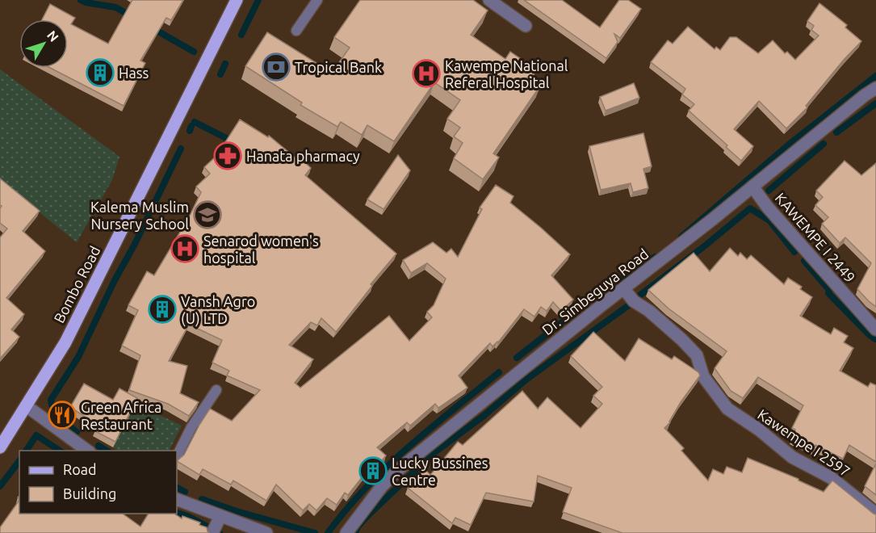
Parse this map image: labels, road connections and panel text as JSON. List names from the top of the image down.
{
  "streets": {
    "main road": ["Bombo Road"],
    "street": ["KAWEMPE I 2449", "Dr. Simbeguya Road", "Kawempe I 2597"]
  },
  "crossings": [
    ["KAWEMPE I 2449", "Dr. Simbeguya Road"],
    ["Dr. Simbeguya Road", "Kawempe I 2597"]
  ],
  "places": {
    "bank": ["Tropical Bank"],
    "building": ["Hass", "Vansh Agro (U) LTD", "Lucky Bussines Centre"],
    "hospital": ["Kawempe National Referal Hospital", "Senarod women's hospital"],
    "pharmacy": ["Hanata pharmacy"],
    "school or university": ["Kalema Muslim Nursery School"],
    "restaurant": ["Green Africa Restaurant"]
  },
  "legend": ["Road", "Building"],
  "north": "top right"
}
